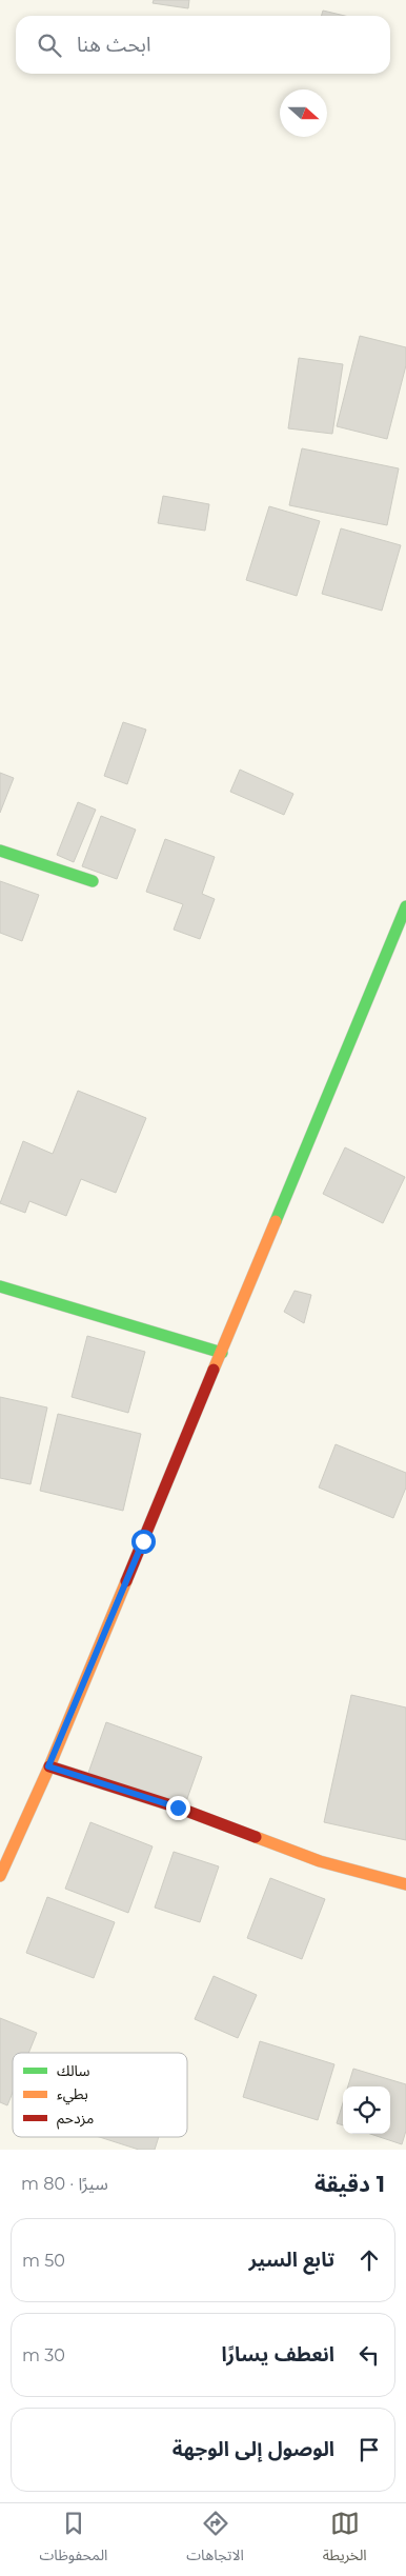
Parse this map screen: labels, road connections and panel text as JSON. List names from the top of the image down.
{
  "legend": ["سالك", "بطيء", "مزدحم"],
  "north": "right",
  "page": {
    "search": "ابحث هنا",
    "heading": ["1 دقيقة", "سيرًا · 80 m"],
    "list": [
      ["تابع السير", "50 m"],
      ["انعطف يسارًا", "30 m"],
      "الوصول إلى الوجهة"
    ],
    "nav": ["الخريطة", "الاتجاهات", "المحفوظات"]
  }
}
